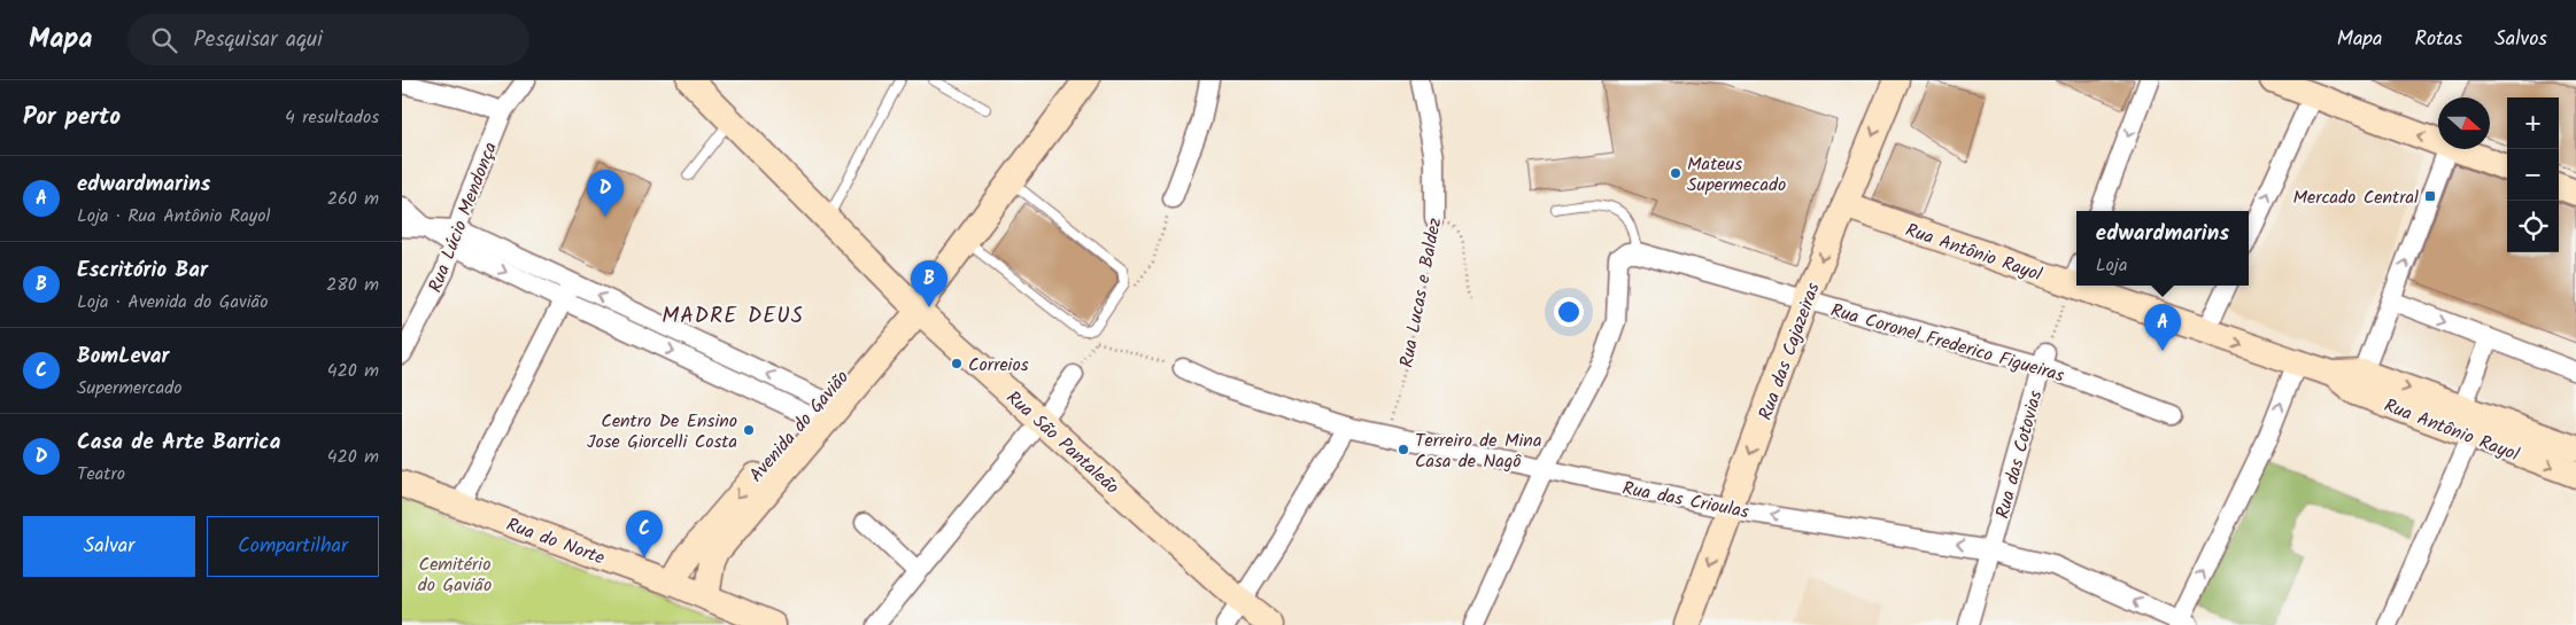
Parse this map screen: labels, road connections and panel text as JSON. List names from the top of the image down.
{
  "streets": {
    "street": [
      "Rua Lúcio Mendonça",
      "Rua Antônio Rayol",
      "Rua Lucas e Baldez",
      "Rua Coronel Frederico Figueiras",
      "Rua das Cajazeiras",
      "Avenida do Gavião",
      "Rua São Pantaleão",
      "Rua das Cotovias",
      "Rua das Crioulas",
      "Rua do Norte"
    ]
  },
  "crossings": [
    ["Rua Antônio Rayol", "Rua das Cajazeiras"],
    ["Rua Lucas e Baldez", "Rua das Crioulas"],
    ["Rua Coronel Frederico Figueiras", "Rua das Cajazeiras"],
    ["Rua Coronel Frederico Figueiras", "Rua das Cotovias"],
    ["Rua das Cajazeiras", "Rua das Crioulas"],
    ["Avenida do Gavião", "Rua São Pantaleão"],
    ["Avenida do Gavião", "Rua do Norte"],
    ["Rua das Cotovias", "Rua das Crioulas"]
  ],
  "one_way": ["Rua das Crioulas"],
  "districts": ["MADRE DEUS"],
  "parks": ["Cemitério do Gavião"],
  "places": {
    "other": [
      "Mateus Supermecado",
      "Correios",
      "Centro De Ensino Jose Giorcelli Costa",
      "Terreiro de Mina Casa de Nagô"
    ],
    "transit": ["Mercado Central"]
  },
  "north": "right",
  "page": {
    "header": "Mapa",
    "search": "Pesquisar aqui",
    "nav": ["Mapa", "Rotas", "Salvos"],
    "heading": ["Por perto", "4 resultados"],
    "map_buttons": ["+", "−"],
    "list": [
      {
        "mark": "A",
        "name": "edwardmarins",
        "note": "Loja · Rua Antônio Rayol",
        "value": "260 m"
      },
      {
        "mark": "B",
        "name": "Escritório Bar",
        "note": "Loja · Avenida do Gavião",
        "value": "280 m"
      },
      {
        "mark": "C",
        "name": "BomLevar",
        "note": "Supermercado",
        "value": "420 m"
      },
      {
        "mark": "D",
        "name": "Casa de Arte Barrica",
        "note": "Teatro",
        "value": "420 m"
      }
    ],
    "pins": [
      "D",
      "B",
      "A",
      "C"
    ],
    "popup": ["edwardmarins", "Loja"],
    "buttons": ["Salvar", "Compartilhar"]
  }
}
